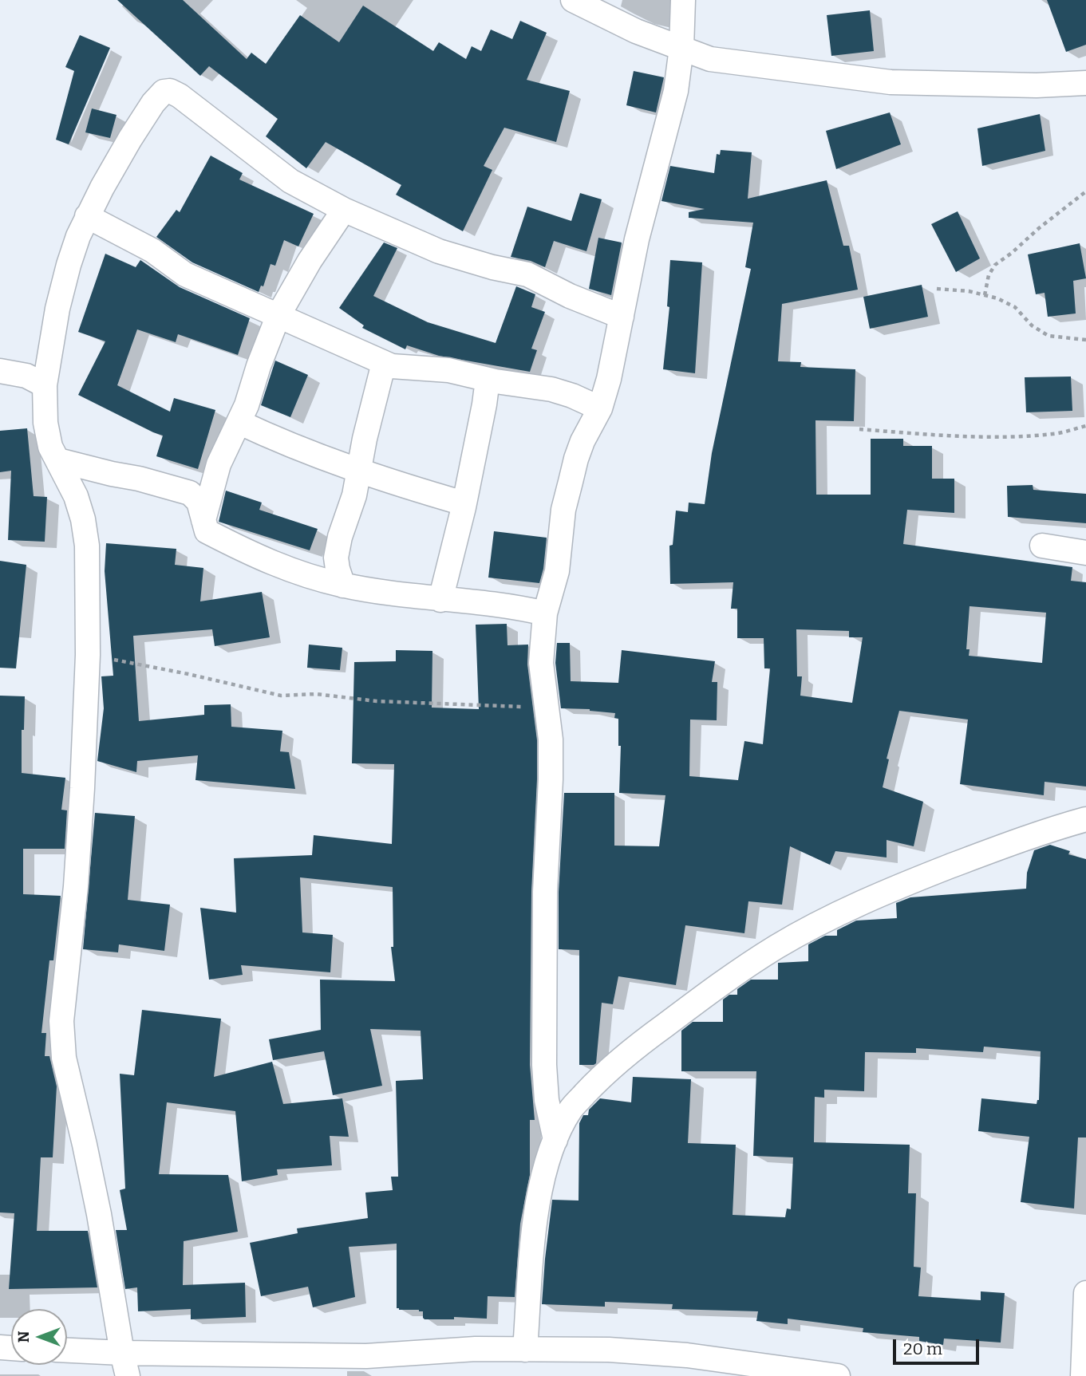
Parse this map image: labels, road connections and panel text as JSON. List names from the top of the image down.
{
  "scale_bar": "20 m",
  "north": "left"
}
